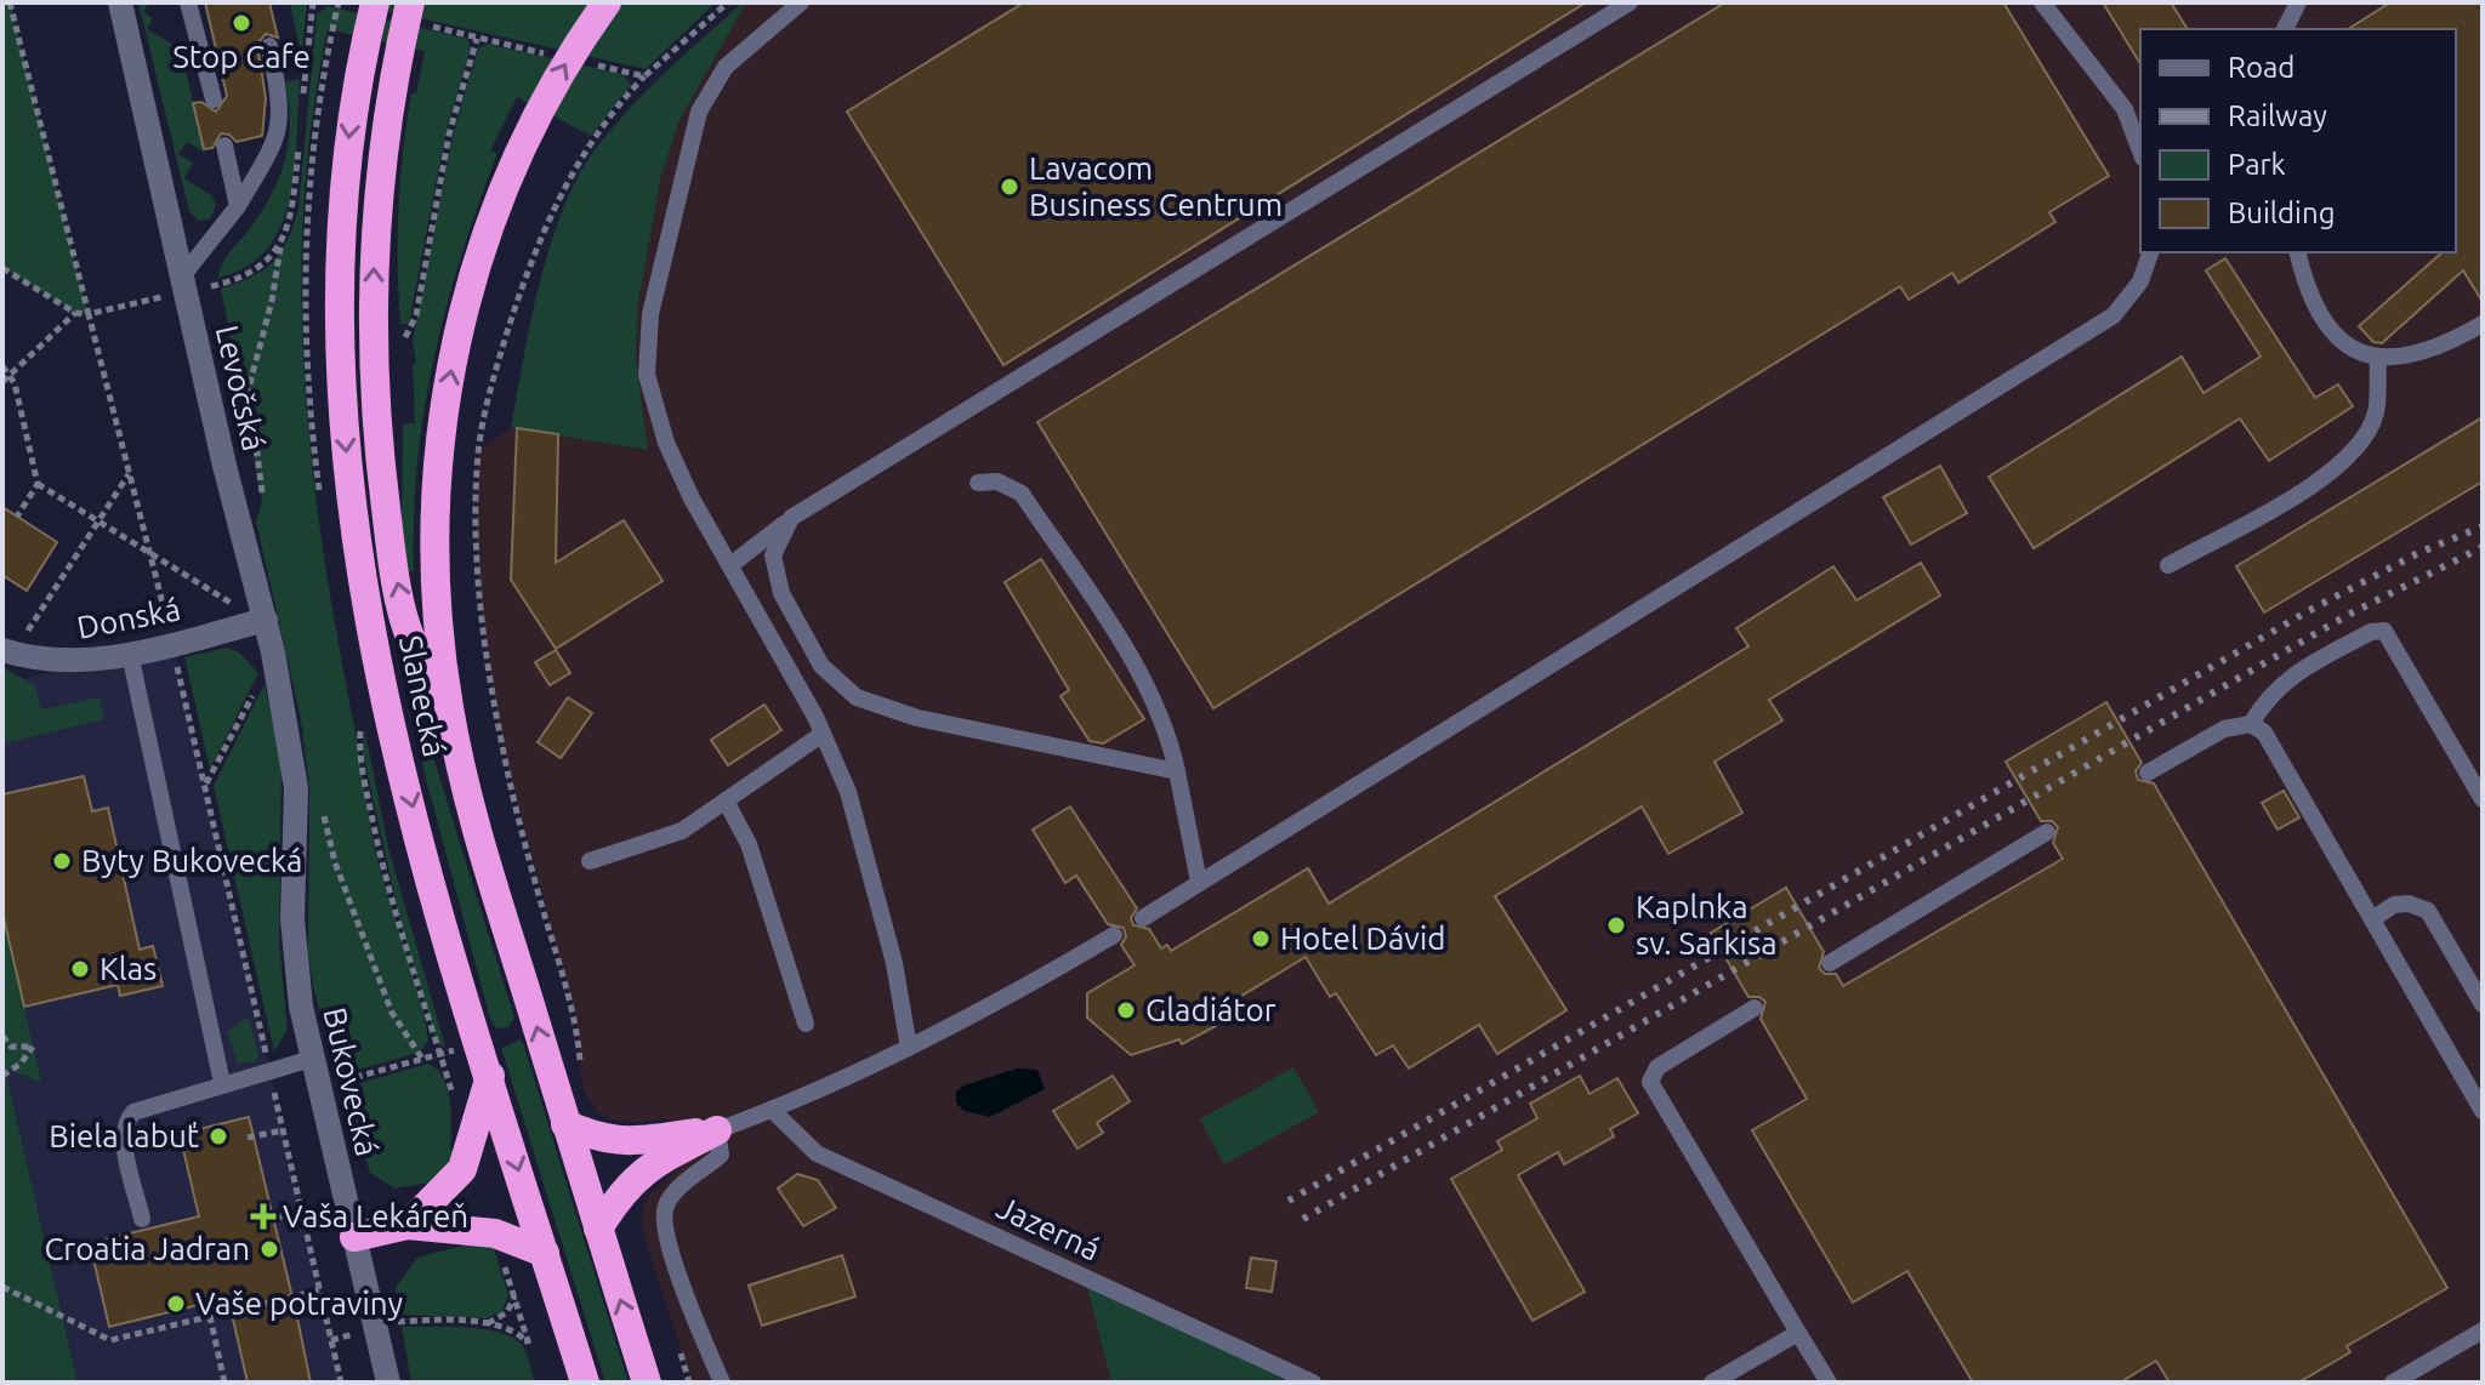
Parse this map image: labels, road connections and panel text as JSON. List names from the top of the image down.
{
  "streets": {
    "highway": ["Slanecká"],
    "street": ["Levočská", "Donská", "Bukovecká"],
    "lane": ["Jazerná"]
  },
  "crossings": [
    ["Levočská", "Donská"],
    ["Levočská", "Bukovecká"]
  ],
  "places": {
    "other": [
      "Stop Cafe",
      "Lavacom Business Centrum",
      "Byty Bukovecká",
      "Kaplnka sv. Sarkisa",
      "Hotel Dávid",
      "Klas",
      "Gladiátor",
      "Biela labuť",
      "Croatia Jadran",
      "Vaše potraviny"
    ],
    "health": ["Vaša Lekáreň"]
  },
  "legend": [
    "Road",
    "Railway",
    "Park",
    "Building"
  ]
}
